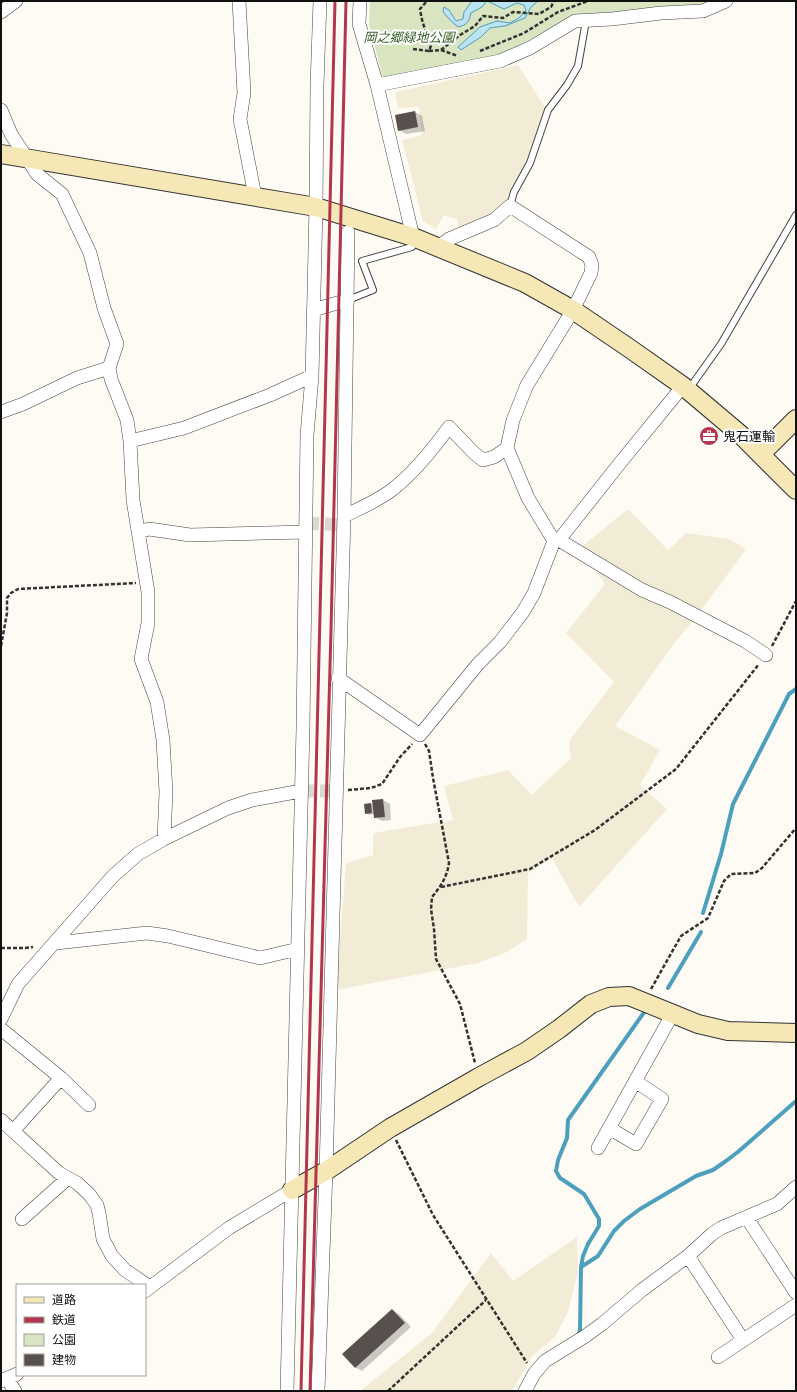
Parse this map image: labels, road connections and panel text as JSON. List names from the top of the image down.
{
  "parks": ["岡之郷緑地公園"],
  "places": {
    "office": ["鬼石運輸"]
  },
  "legend": [
    "道路",
    "鉄道",
    "公園",
    "建物"
  ]
}
